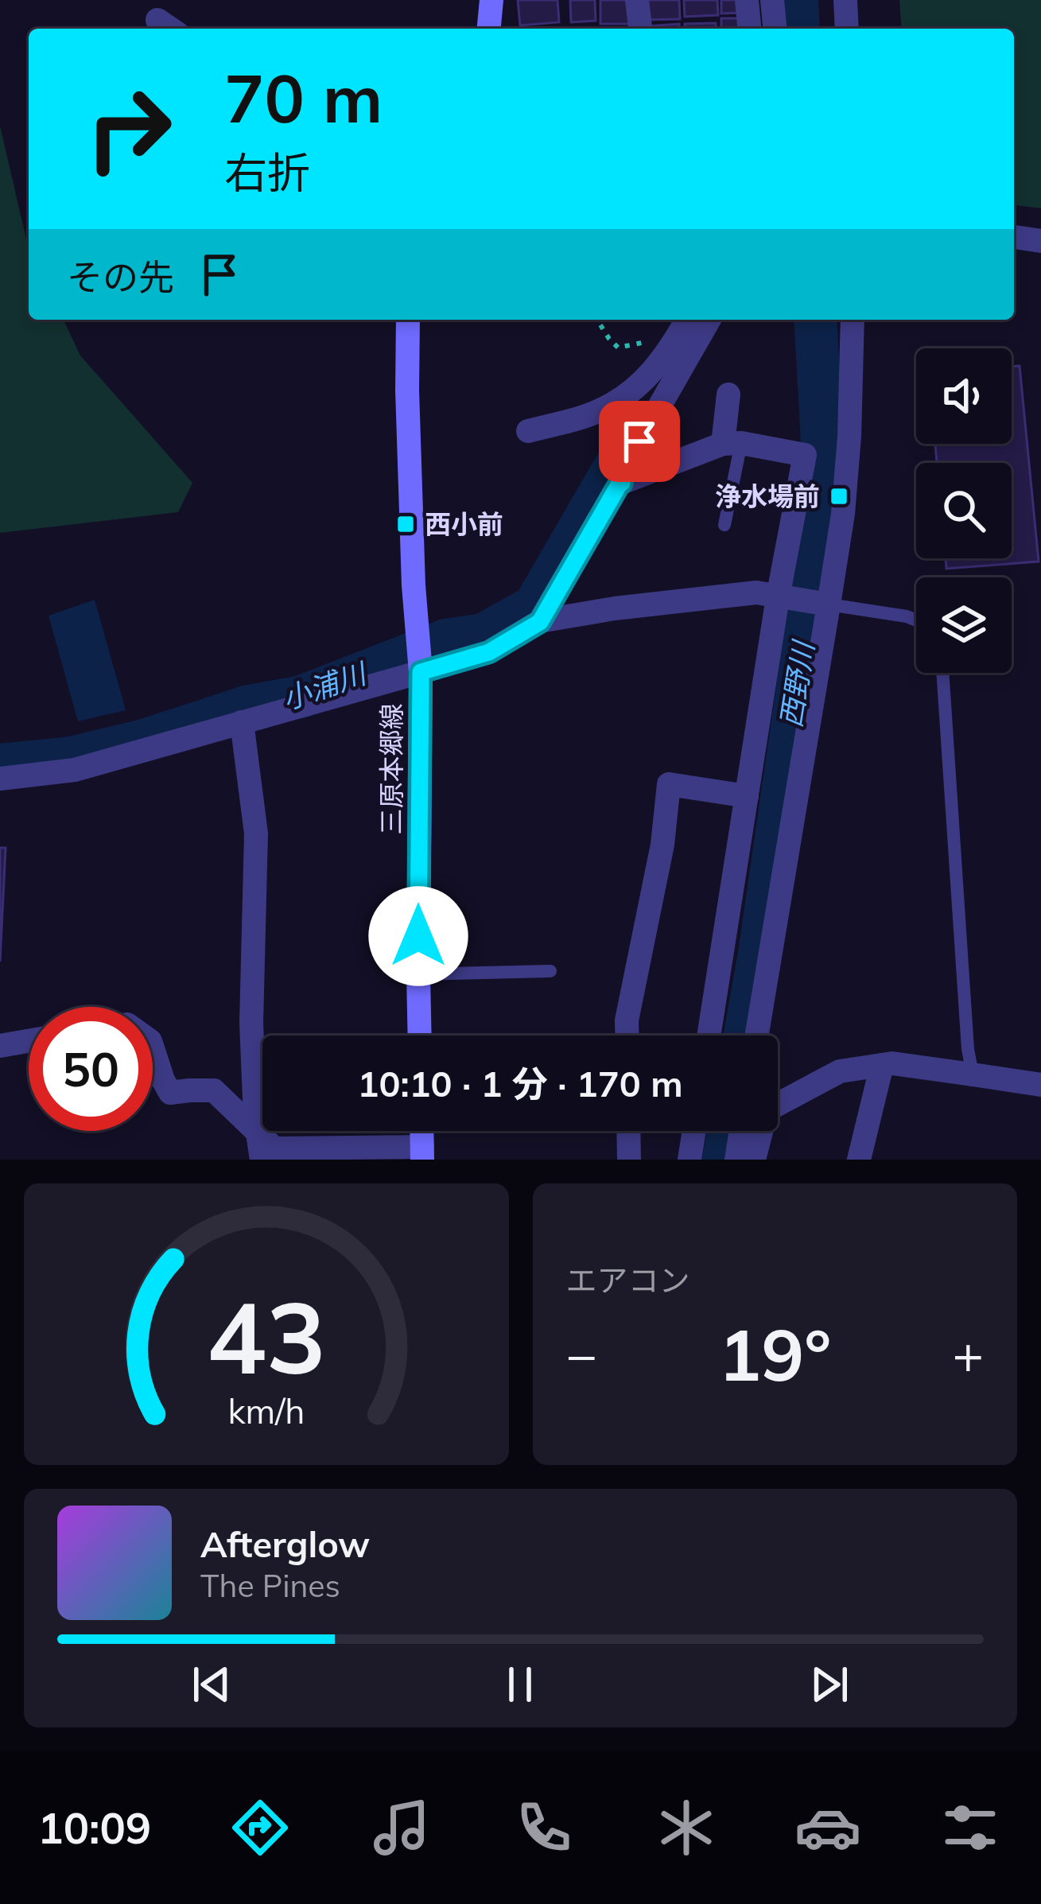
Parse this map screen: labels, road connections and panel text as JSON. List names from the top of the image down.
{
  "streets": {
    "main road": ["三原本郷線"]
  },
  "water": ["西野川", "小浦川"],
  "places": {
    "transit": ["浄水場前", "西小前"]
  },
  "page": {
    "turn": ["70 m", "右折"],
    "then": "その先",
    "limit": "50",
    "trip": "10:10 · 1 分 · 170 m",
    "tile": "エアコン",
    "heat": ["−", "19°", "+"],
    "song": ["Afterglow", "The Pines"],
    "tabs": "10:09",
    "gauge": ["43", "km/h"]
  }
}
